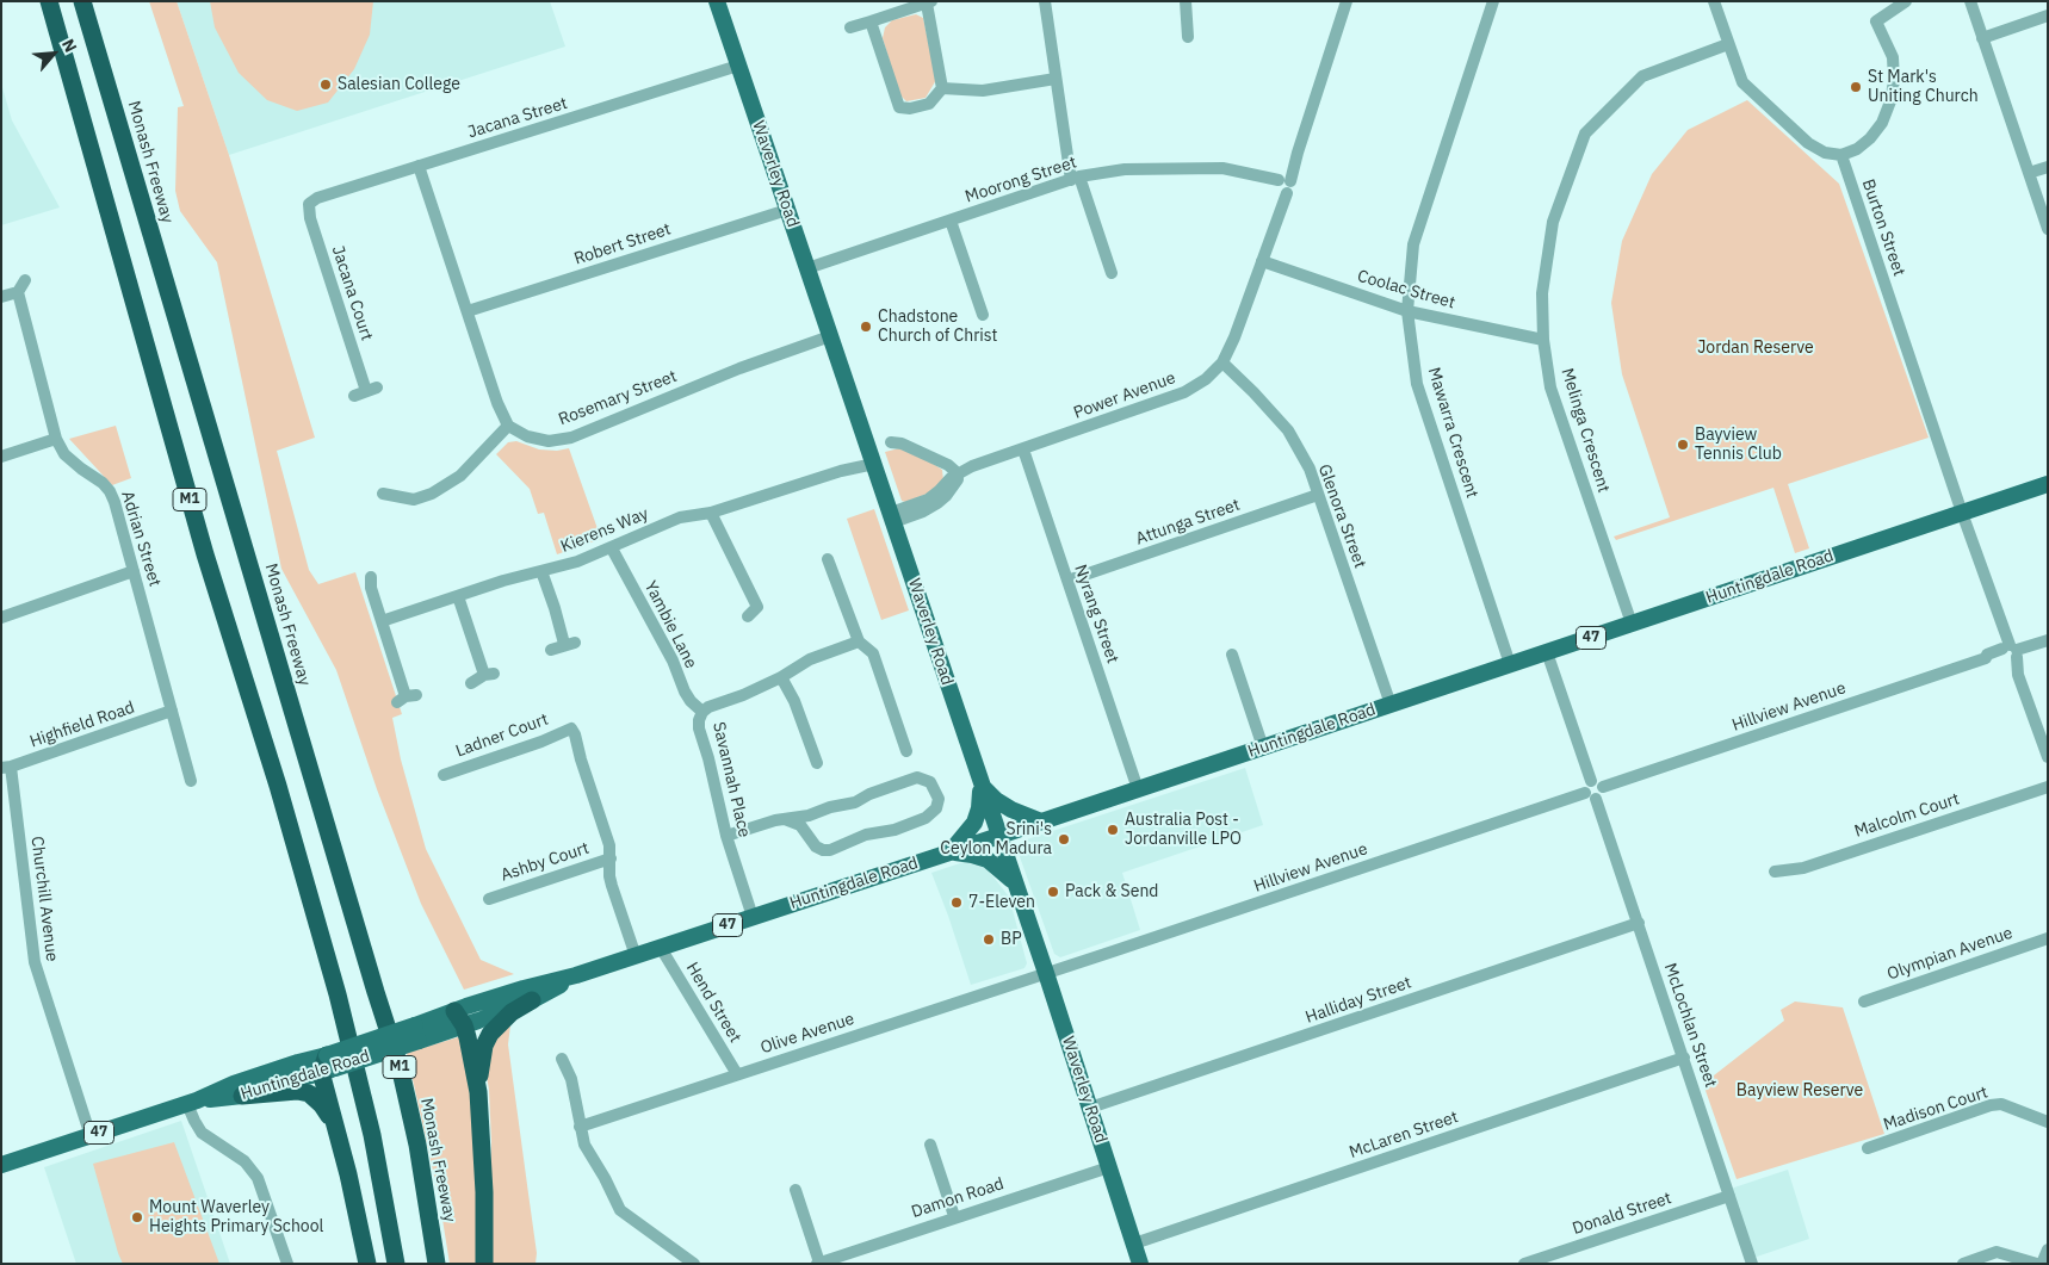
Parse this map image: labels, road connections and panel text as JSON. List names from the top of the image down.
{
  "streets": {
    "highway": ["Monash Freeway", "M1"],
    "main road": ["Waverley Road", "Huntingdale Road", "47"],
    "street": [
      "Jacana Street",
      "Moorong Street",
      "Burton Street",
      "Robert Street",
      "Coolac Street",
      "Jacana Court",
      "Power Avenue",
      "Rosemary Street",
      "Melinga Crescent",
      "Mawarra Crescent",
      "Glenora Street",
      "Attunga Street",
      "Kierens Way",
      "Adrian Street",
      "Nyrang Street",
      "Yambie Lane",
      "Hillview Avenue",
      "Highfield Road",
      "Ladner Court",
      "Savannah Place",
      "Malcolm Court",
      "Ashby Court",
      "Churchill Avenue",
      "Olympian Avenue",
      "Halliday Street",
      "Hend Street",
      "McLochlan Street",
      "Olive Avenue",
      "Madison Court",
      "McLaren Street",
      "Damon Road",
      "Donald Street"
    ]
  },
  "crossings": [
    ["Jacana Street", "Waverley Road"],
    ["Jacana Street", "Jacana Court"],
    ["Waverley Road", "Moorong Street"],
    ["Waverley Road", "Robert Street"],
    ["Waverley Road", "Power Avenue"],
    ["Waverley Road", "Rosemary Street"],
    ["Waverley Road", "Kierens Way"],
    ["Waverley Road", "Huntingdale Road"],
    ["Waverley Road", "Hillview Avenue"],
    ["Waverley Road", "Halliday Street"],
    ["Waverley Road", "Olive Avenue"],
    ["Waverley Road", "McLaren Street"],
    ["Waverley Road", "Damon Road"],
    ["Moorong Street", "Power Avenue"],
    ["Burton Street", "Huntingdale Road"],
    ["Burton Street", "Hillview Avenue"],
    ["Coolac Street", "Power Avenue"],
    ["Coolac Street", "Melinga Crescent"],
    ["Coolac Street", "Mawarra Crescent"],
    ["Power Avenue", "Glenora Street"],
    ["Power Avenue", "Nyrang Street"],
    ["Melinga Crescent", "Huntingdale Road"],
    ["Mawarra Crescent", "Huntingdale Road"],
    ["Glenora Street", "Attunga Street"],
    ["Glenora Street", "Huntingdale Road"],
    ["Attunga Street", "Nyrang Street"],
    ["Kierens Way", "Yambie Lane"],
    ["Adrian Street", "Highfield Road"],
    ["Huntingdale Road", "Nyrang Street"],
    ["Huntingdale Road", "Savannah Place"],
    ["Huntingdale Road", "Churchill Avenue"],
    ["Huntingdale Road", "Hend Street"],
    ["Yambie Lane", "Savannah Place"],
    ["Hillview Avenue", "McLochlan Street"],
    ["Hillview Avenue", "Olive Avenue"],
    ["Highfield Road", "Churchill Avenue"],
    ["Ladner Court", "Ashby Court"],
    ["Halliday Street", "McLochlan Street"],
    ["Hend Street", "Olive Avenue"],
    ["McLochlan Street", "McLaren Street"],
    ["McLochlan Street", "Donald Street"]
  ],
  "parks": ["Jordan Reserve", "Bayview Reserve"],
  "places": [
    "Salesian College",
    "St Mark's Uniting Church",
    "Chadstone Church of Christ",
    "Bayview Tennis Club",
    "Australia Post - Jordanville LPO",
    "Srini's Ceylon Madura",
    "Pack & Send",
    "7-Eleven",
    "BP",
    "Mount Waverley Heights Primary School"
  ],
  "north": "top right"
}
